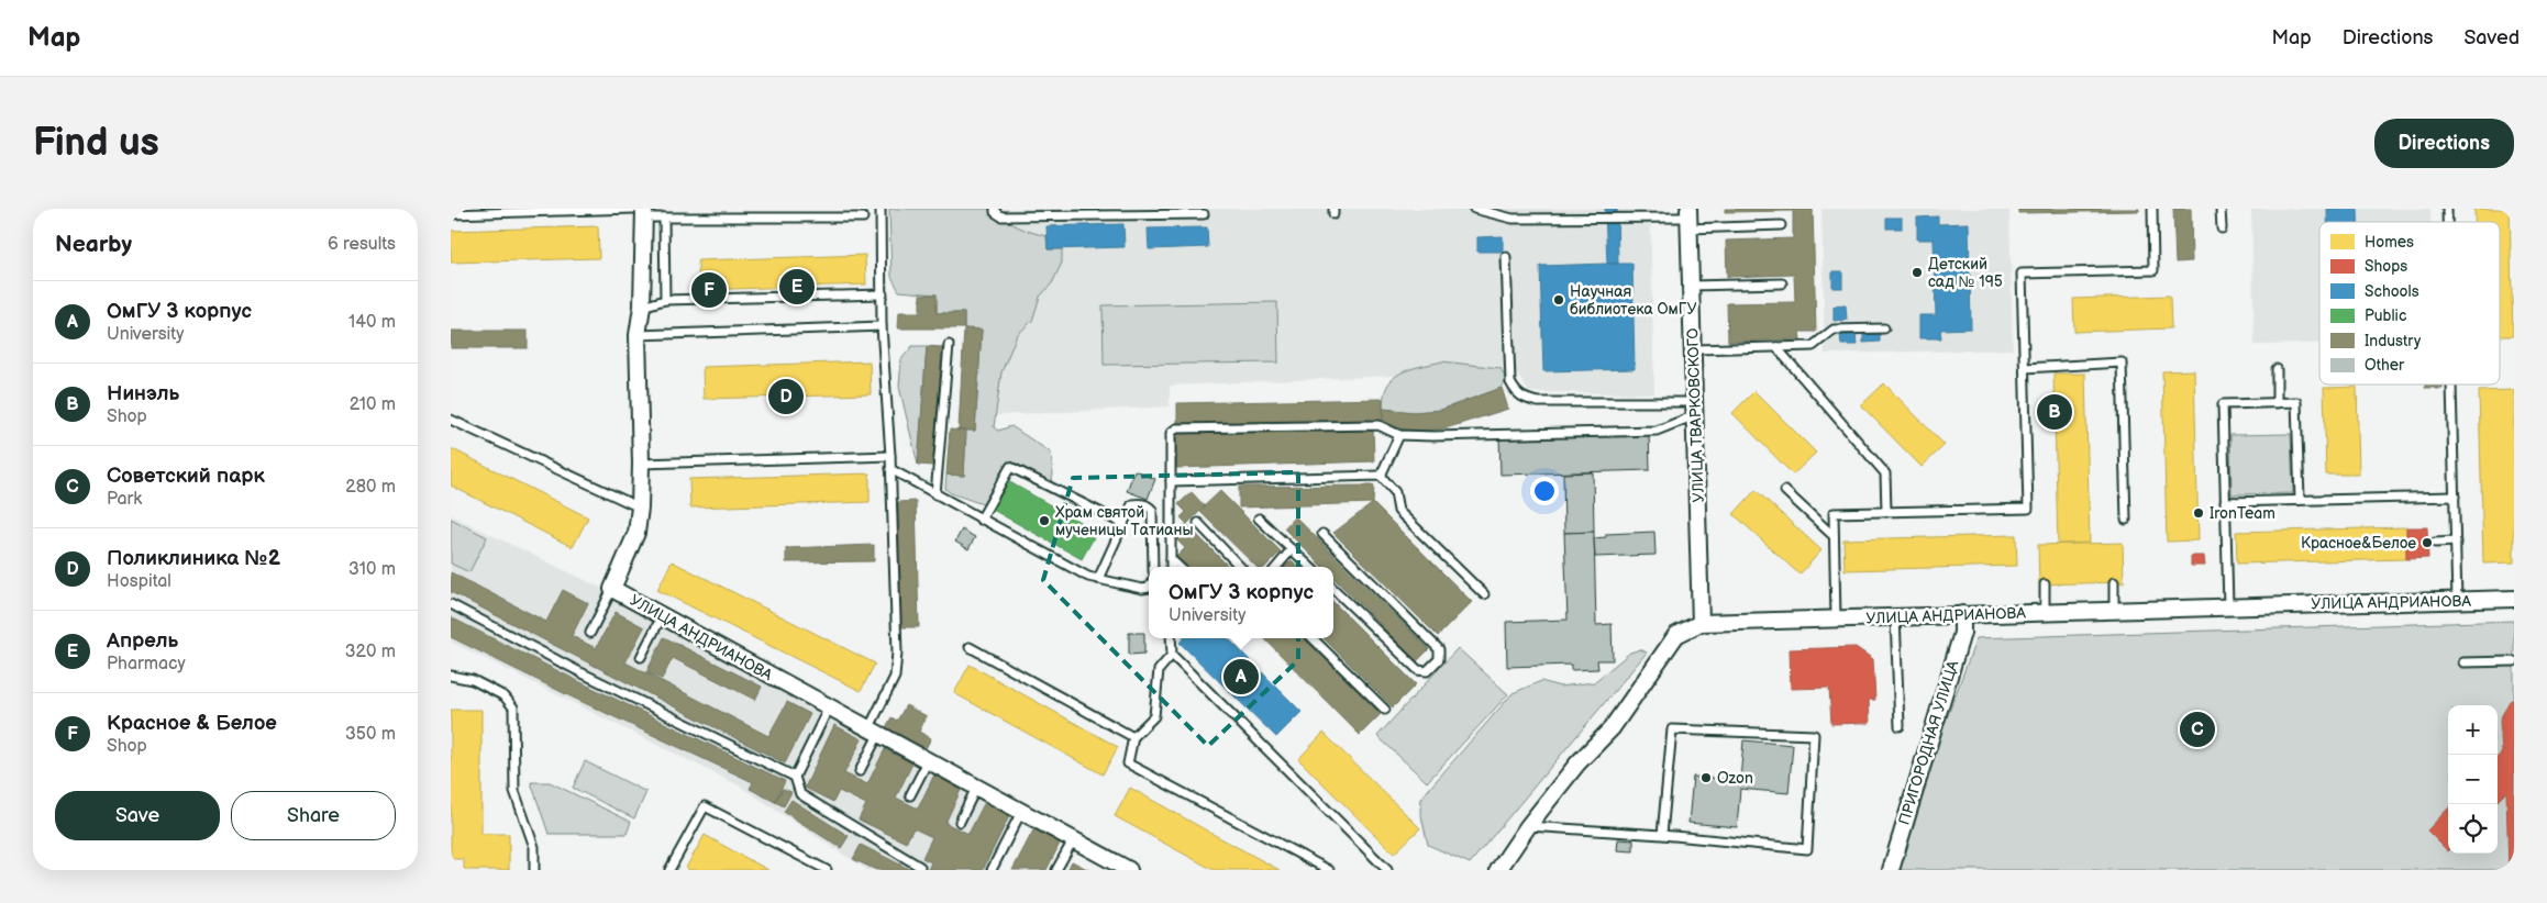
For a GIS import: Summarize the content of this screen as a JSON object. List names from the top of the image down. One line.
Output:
{"streets":{"street":["УЛИЦА ТВАРКОВСКОГО","УЛИЦА АНДРИАНОВА","ПРИГОРОДНАЯ УЛИЦА"]},"crossings":[["УЛИЦА ТВАРКОВСКОГО","УЛИЦА АНДРИАНОВА"],["УЛИЦА АНДРИАНОВА","ПРИГОРОДНАЯ УЛИЦА"]],"places":["Детский сад № 195","Научная библиотека ОмГУ","IronTeam","Храм святой мученицы Татианы","Красное&Белое","Ozon"],"legend":["Homes","Shops","Schools","Public","Industry","Other"],"page":{"header":"Map","nav":["Map","Directions","Saved"],"buttons":["Directions",["Save","Share"]],"title":"Find us","heading":["Nearby","6 results"],"pins":["E","F","D","B","A","C"],"list":[{"mark":"A","name":"ОмГУ 3 корпус","note":"University","value":"140 m"},{"mark":"B","name":"Нинэль","note":"Shop","value":"210 m"},{"mark":"C","name":"Советский парк","note":"Park","value":"280 m"},{"mark":"D","name":"Поликлиника №2","note":"Hospital","value":"310 m"},{"mark":"E","name":"Апрель","note":"Pharmacy","value":"320 m"},{"mark":"F","name":"Красное & Белое","note":"Shop","value":"350 m"}],"popup":["ОмГУ 3 корпус","University"],"map_buttons":["+","−"]}}
